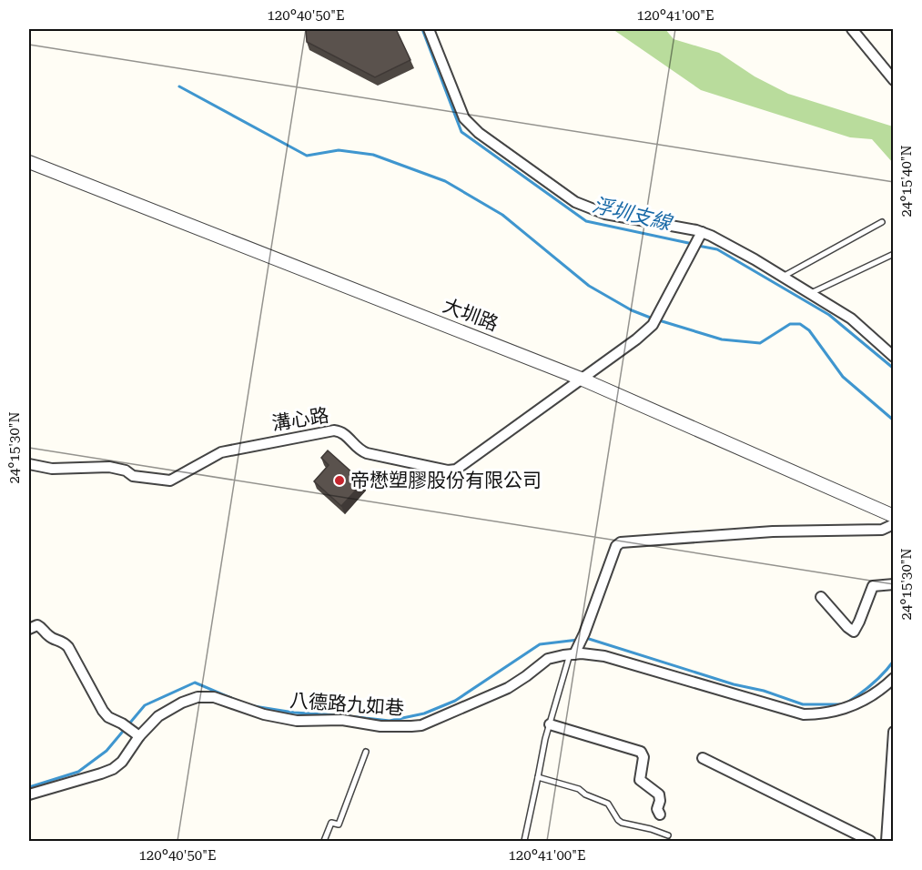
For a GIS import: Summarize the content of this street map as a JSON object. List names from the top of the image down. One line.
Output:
{"streets":{"street":["大圳路","溝心路","八德路九如巷"]},"crossings":[["大圳路","溝心路"]],"water":["浮圳支線"],"places":["帝懋塑膠股份有限公司"],"coordinates":["120°40'50\"E","120°41'00\"E","24°15'40\"N","24°15'30\"N"]}
